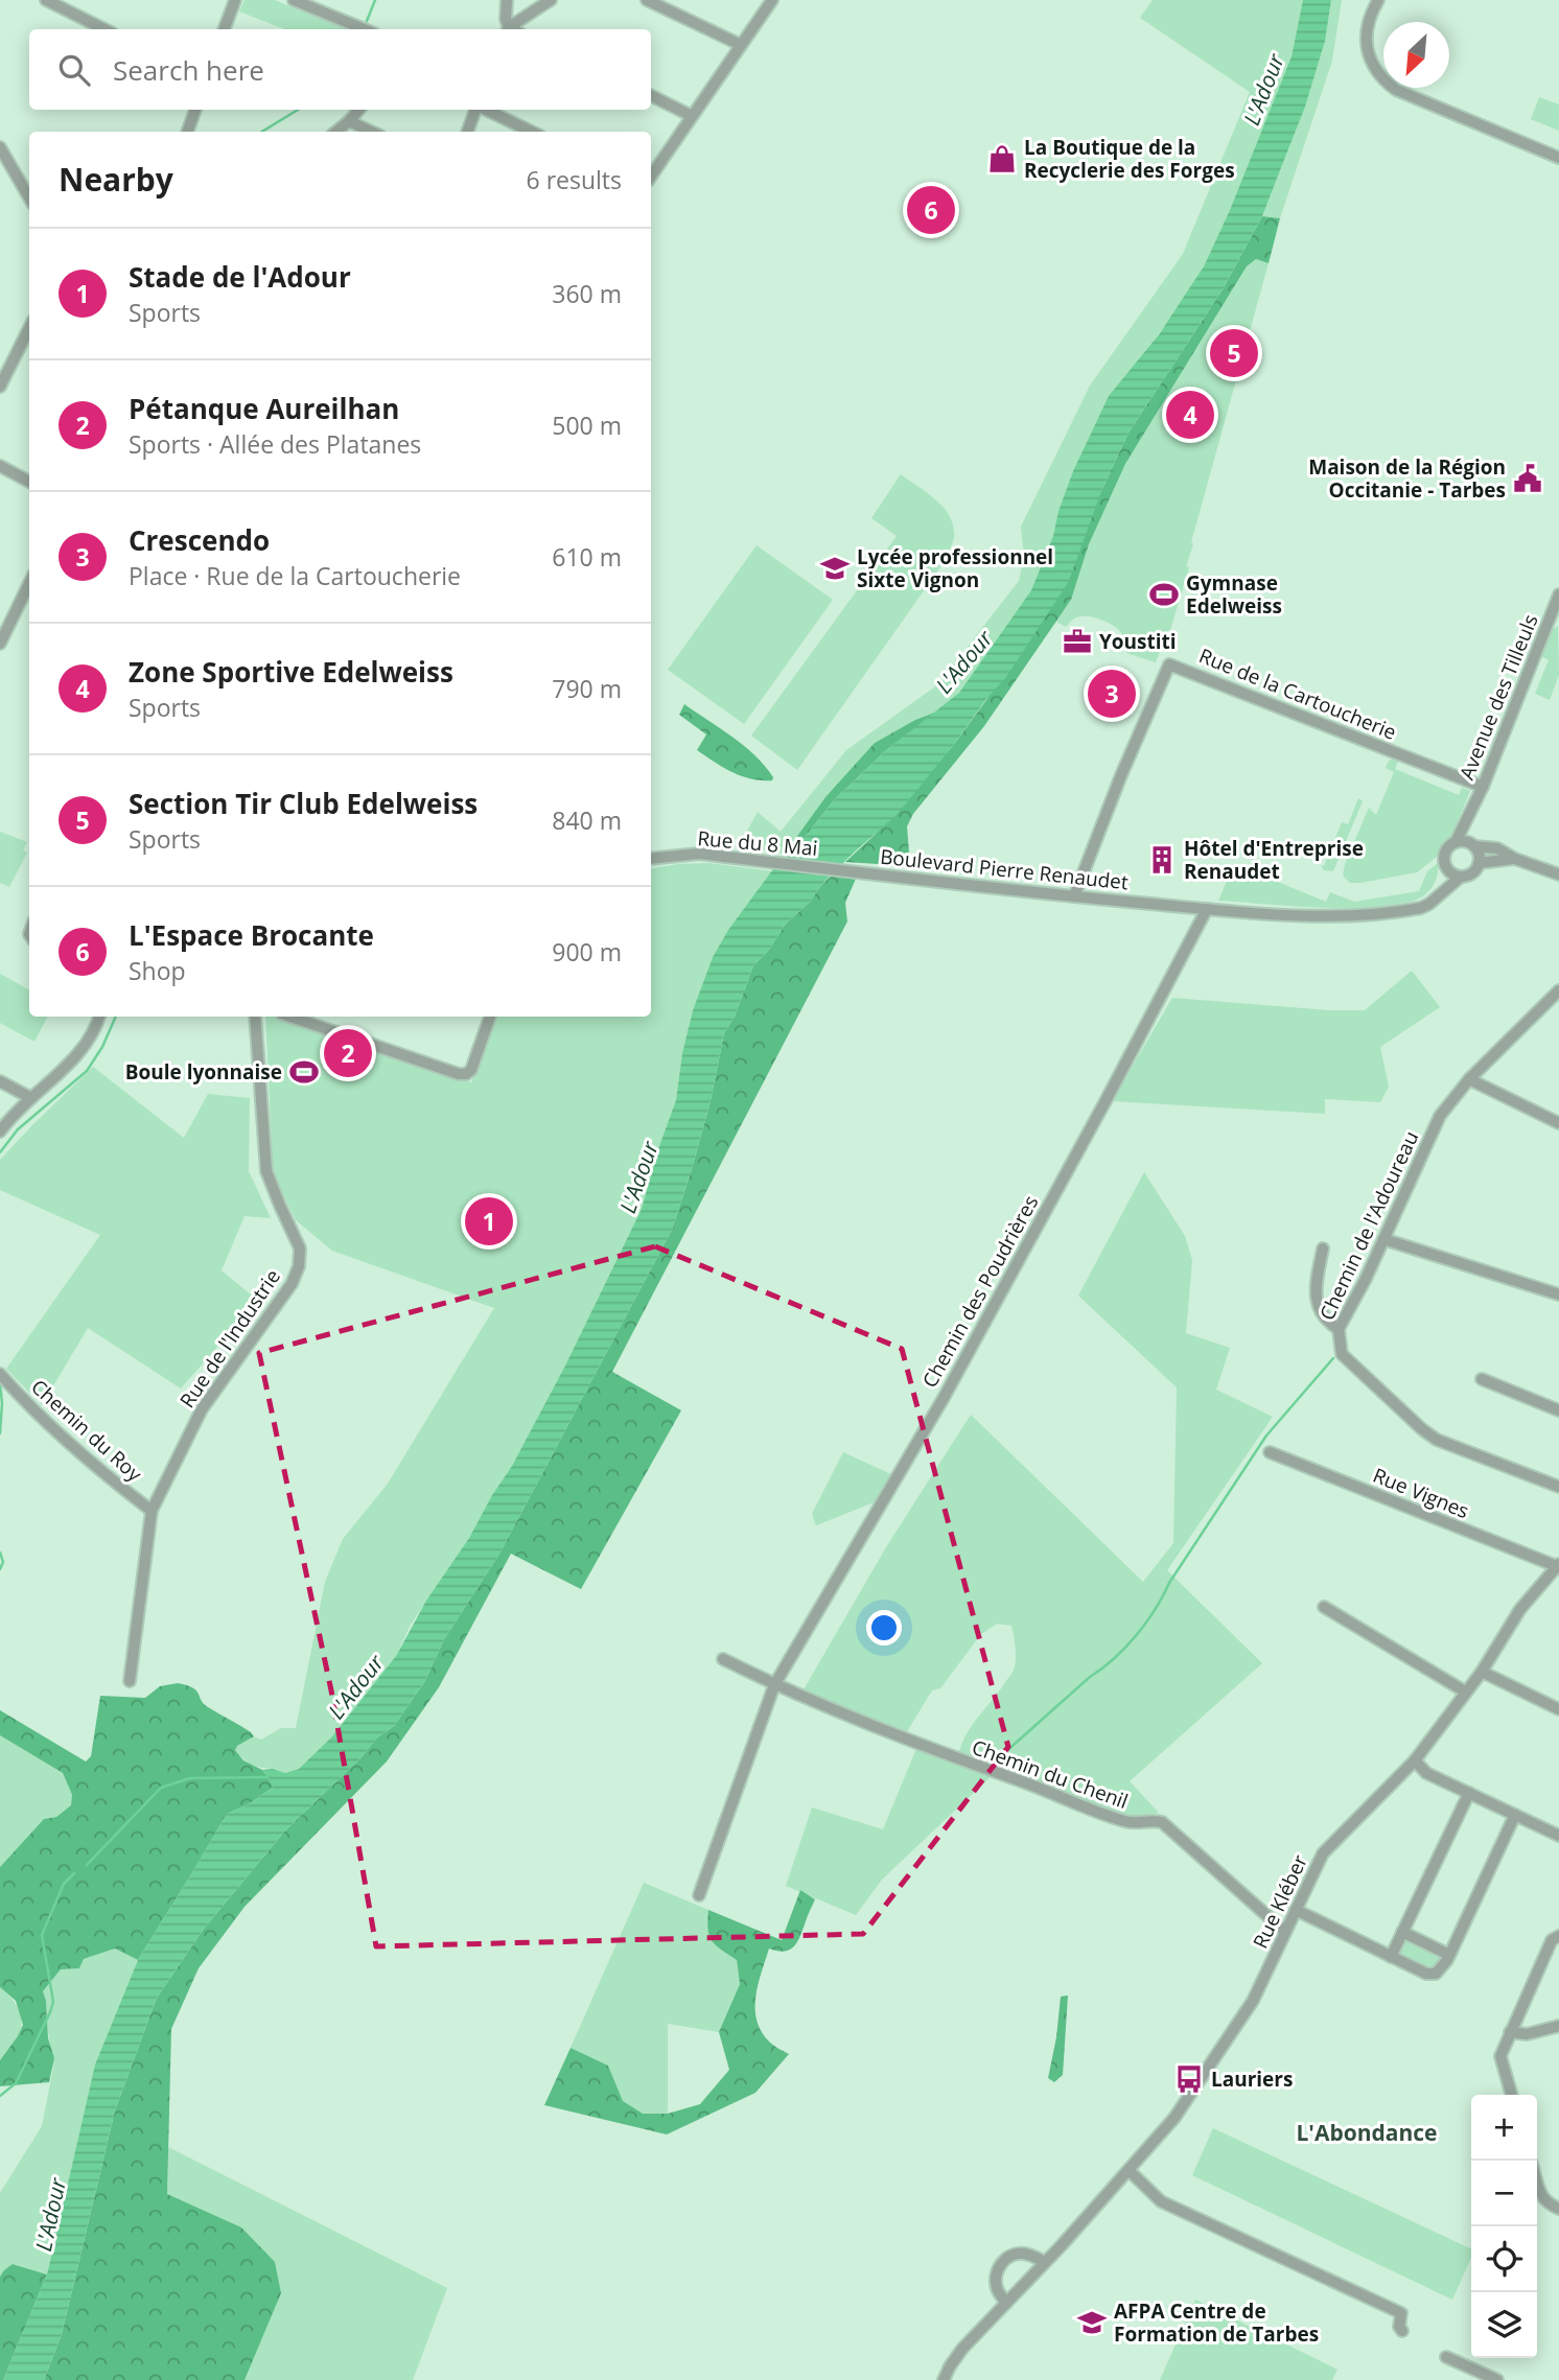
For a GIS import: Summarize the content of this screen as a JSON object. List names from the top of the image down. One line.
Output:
{"streets":{"street":["Rue de la Cartoucherie","Avenue des Tilleuls","Rue du 8 Mai","Boulevard Pierre Renaudet","Chemin de l'Adoureau","Chemin des Poudrières","Rue de l'Industrie","Chemin du Roy","Rue Vignes","Chemin du Chenil","Rue Kléber"]},"crossings":[["Rue de la Cartoucherie","Avenue des Tilleuls"],["Rue de la Cartoucherie","Boulevard Pierre Renaudet"],["Avenue des Tilleuls","Boulevard Pierre Renaudet"],["Rue du 8 Mai","Boulevard Pierre Renaudet"],["Boulevard Pierre Renaudet","Chemin des Poudrières"],["Chemin des Poudrières","Chemin du Chenil"],["Rue de l'Industrie","Chemin du Roy"],["Rue Vignes","Rue Kléber"],["Chemin du Chenil","Rue Kléber"]],"districts":["L'Abondance"],"water":["L'Adour"],"places":{"shop":["La Boutique de la Recyclerie des Forges"],"public building":["Maison de la Région Occitanie - Tarbes"],"school or university":["Lycée professionnel Sixte Vignon","AFPA Centre de Formation de Tarbes"],"sports":["Gymnase Edelweiss","Boule lyonnaise"],"office":["Youstiti"],"building":["Hôtel d'Entreprise Renaudet"],"bus stop":["Lauriers"]},"north":"bottom left","page":{"search":"Search here","heading":["Nearby","6 results"],"pins":["6","5","4","3","2","1"],"list":[{"mark":"1","name":"Stade de l'Adour","note":"Sports","value":"360 m"},{"mark":"2","name":"Pétanque Aureilhan","note":"Sports · Allée des Platanes","value":"500 m"},{"mark":"3","name":"Crescendo","note":"Place · Rue de la Cartoucherie","value":"610 m"},{"mark":"4","name":"Zone Sportive Edelweiss","note":"Sports","value":"790 m"},{"mark":"5","name":"Section Tir Club Edelweiss","note":"Sports","value":"840 m"},{"mark":"6","name":"L'Espace Brocante","note":"Shop","value":"900 m"}],"map_buttons":["+","−"]}}
